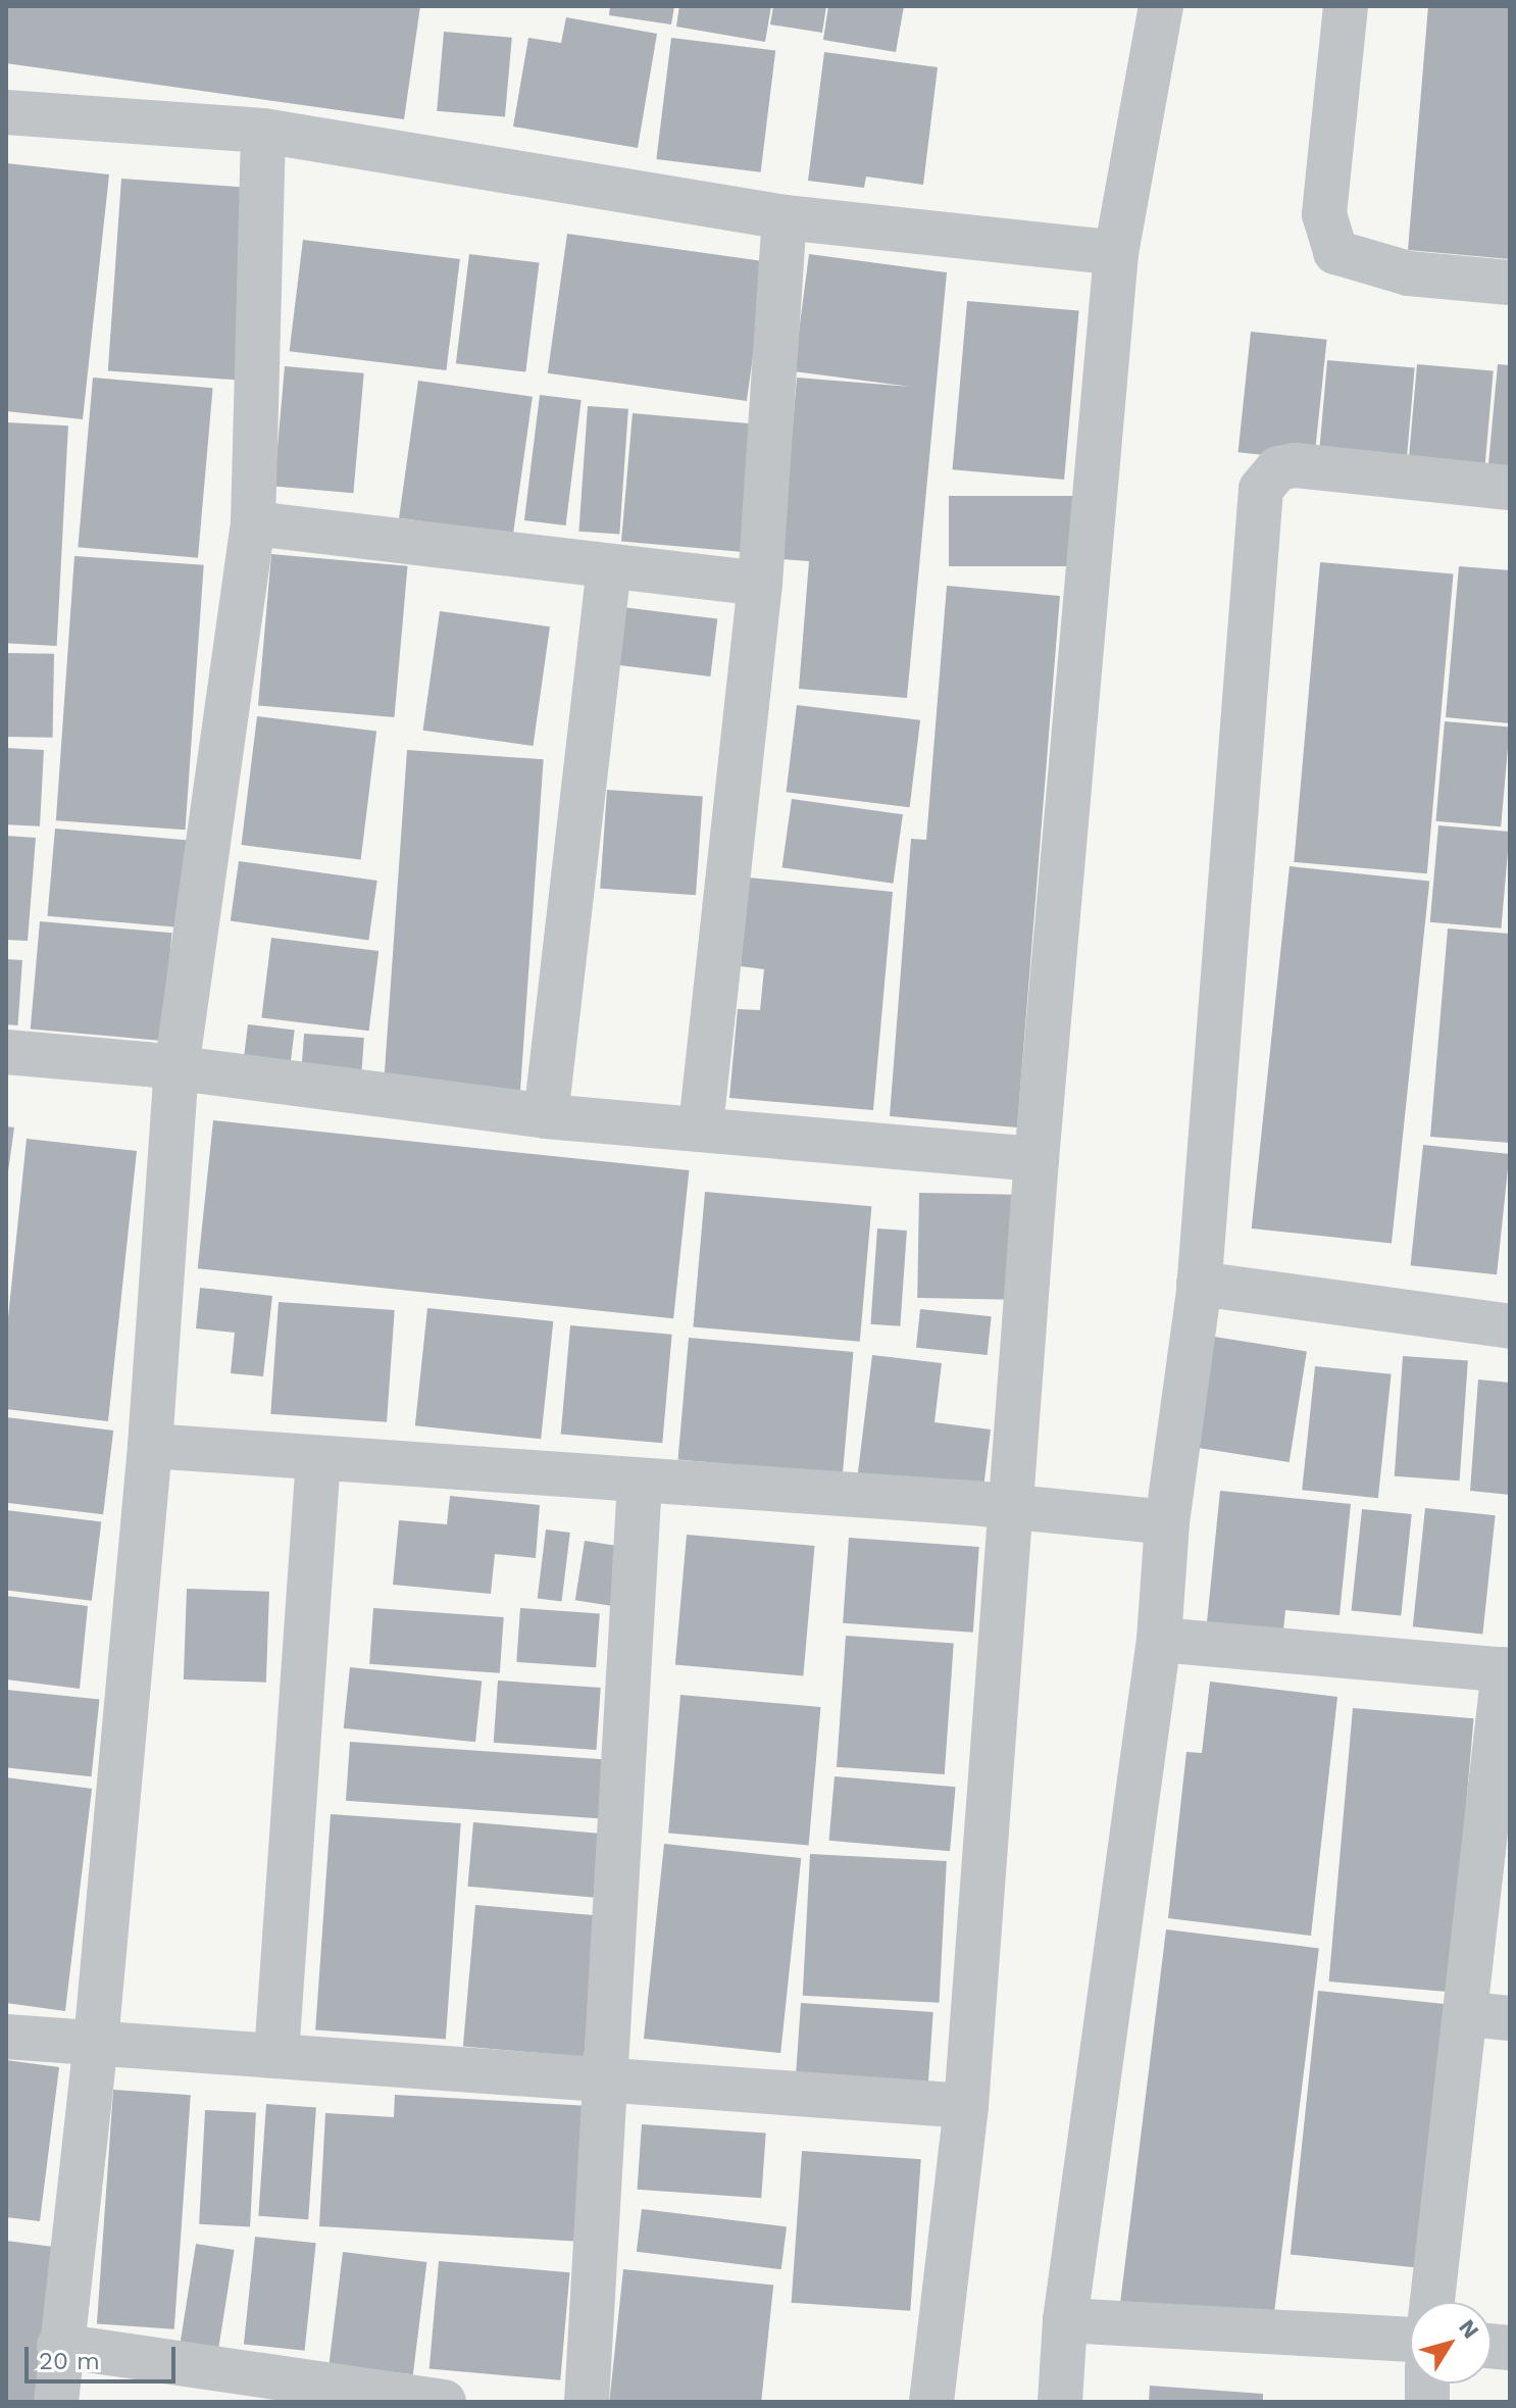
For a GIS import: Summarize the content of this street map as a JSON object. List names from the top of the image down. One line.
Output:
{"scale_bar":"20 m","north":"top right"}
